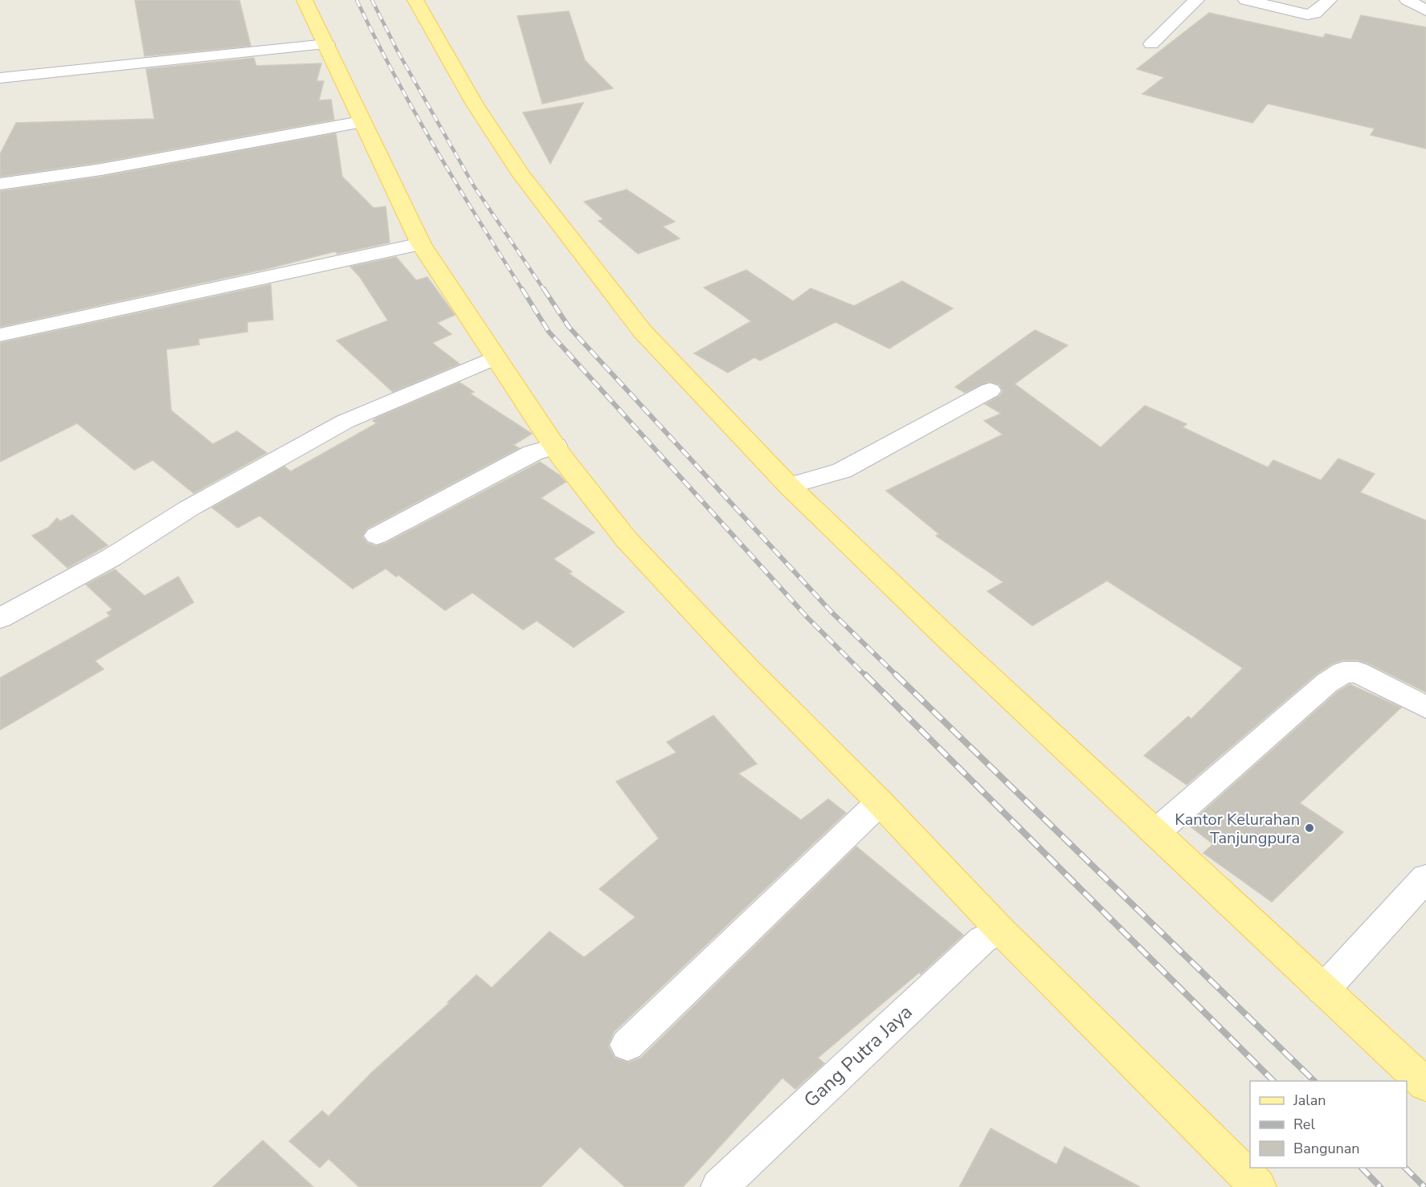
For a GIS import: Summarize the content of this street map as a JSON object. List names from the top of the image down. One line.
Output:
{"streets":{"street":["Gang Putra Jaya"]},"places":["Kantor Kelurahan Tanjungpura"],"legend":["Jalan","Rel","Bangunan"]}
